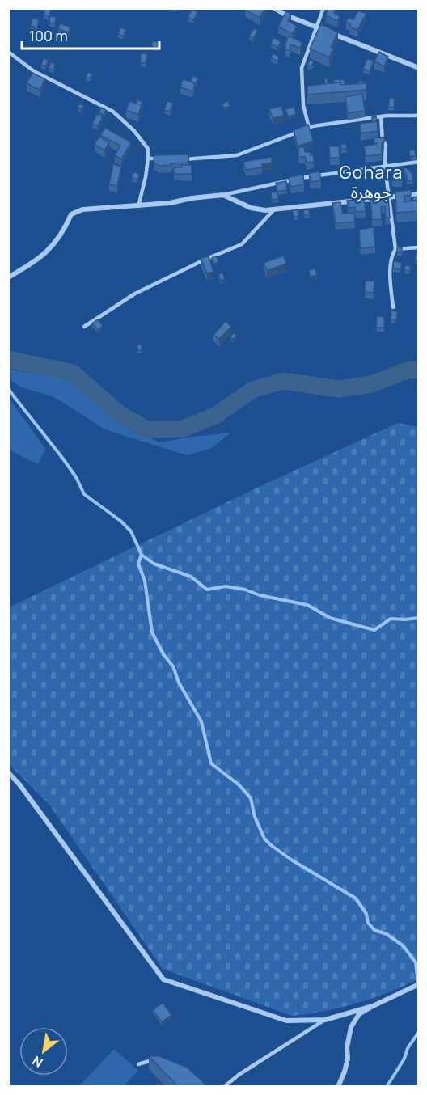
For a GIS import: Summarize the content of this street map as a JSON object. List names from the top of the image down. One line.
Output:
{"districts":["Gohara جوهرة"],"scale_bar":"100 m","north":"bottom left"}
